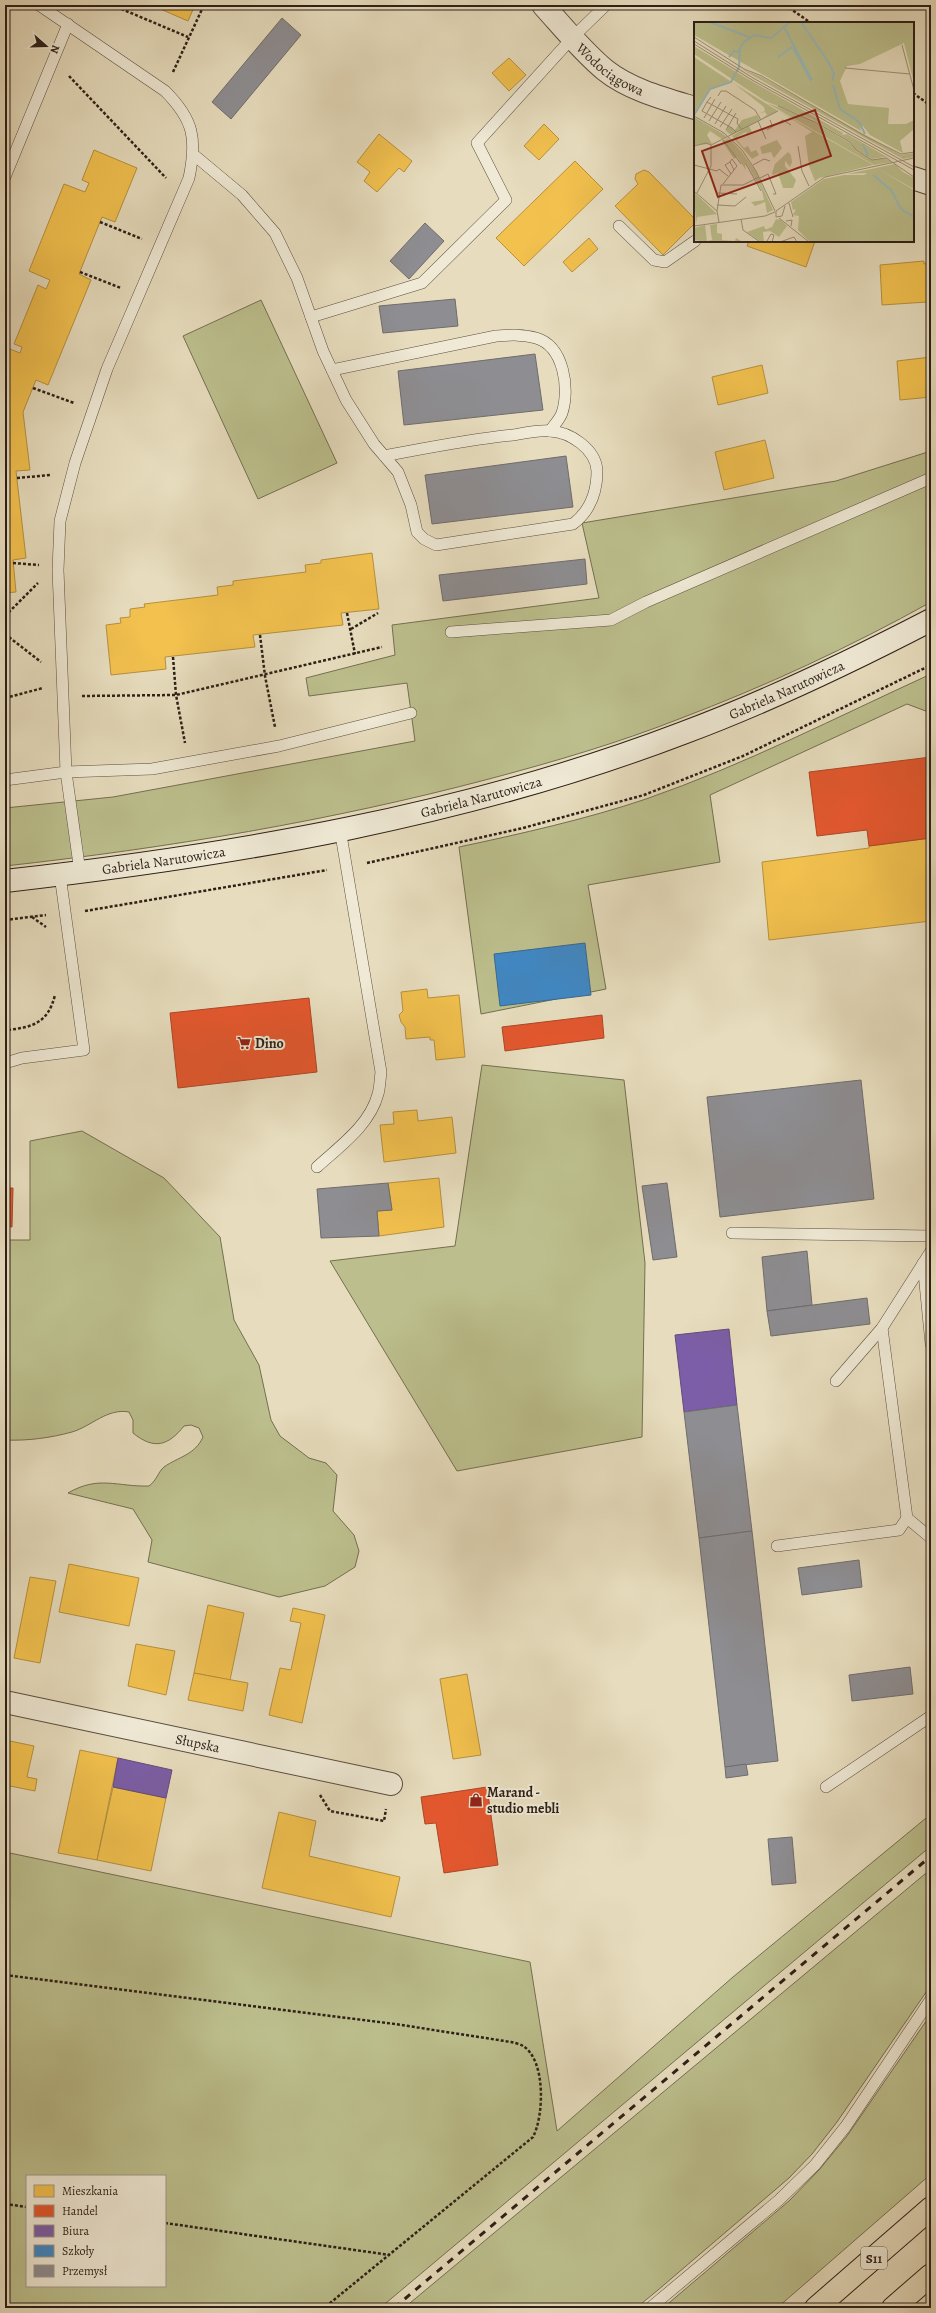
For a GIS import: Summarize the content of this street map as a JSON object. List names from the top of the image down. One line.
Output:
{"streets":{"highway":["S11"],"main road":["Wodociągowa","Gabriela Narutowicza","Słupska"]},"places":{"supermarket":["Dino"],"shop":["Marand - studio mebli"]},"legend":["Mieszkania","Handel","Biura","Szkoły","Przemysł"],"north":"right"}
